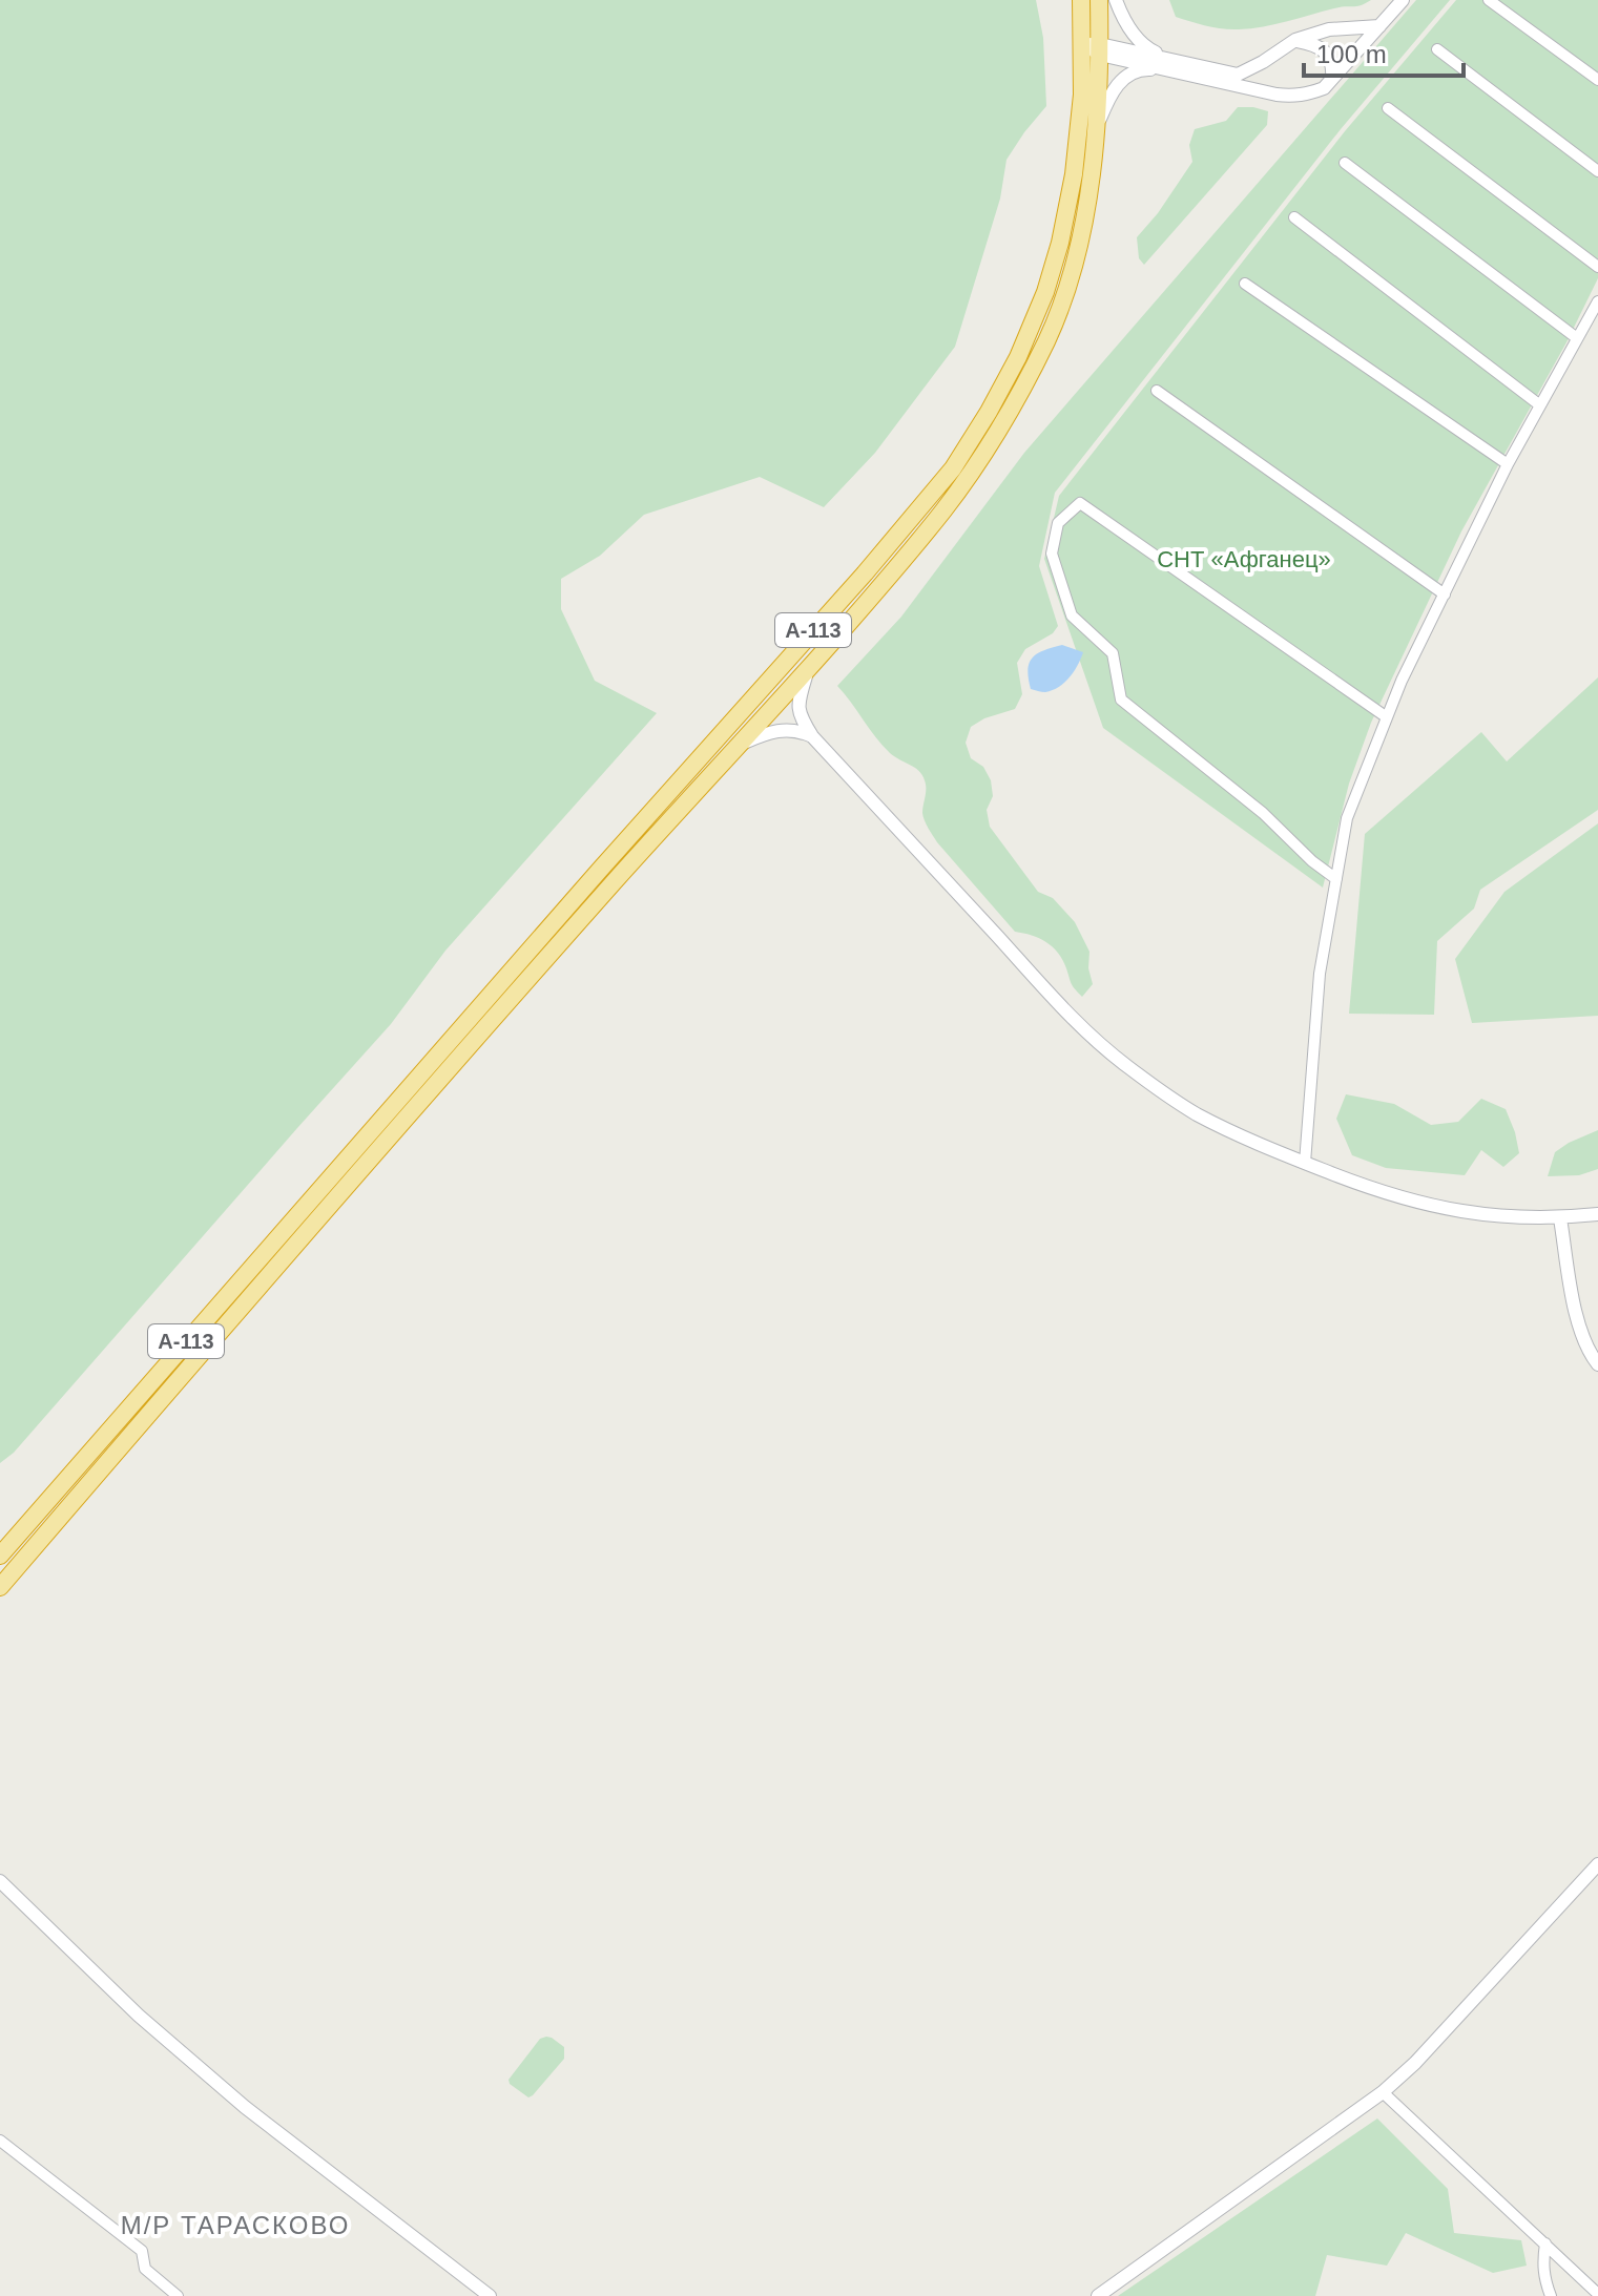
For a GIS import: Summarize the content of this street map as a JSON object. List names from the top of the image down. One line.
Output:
{"streets":{"highway":["А-113"]},"districts":["М/Р ТАРАСКОВО"],"parks":["СНТ «Афганец»"],"scale_bar":"100 m"}
